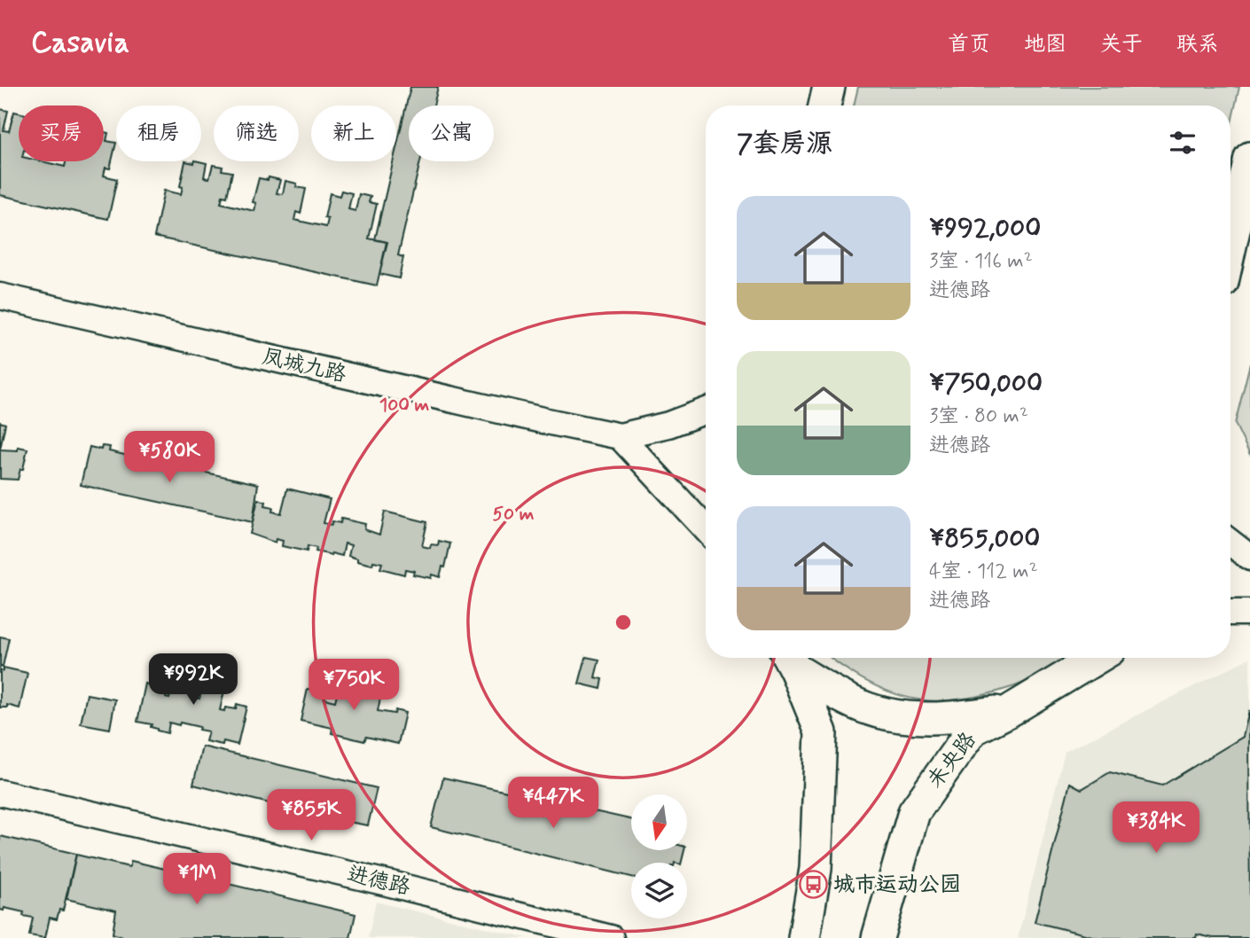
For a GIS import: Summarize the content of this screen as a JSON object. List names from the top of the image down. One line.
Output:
{"streets":{"main road":["未央路"],"street":["凤城九路","进德路"]},"places":{"bus stop":["城市运动公园"]},"north":"bottom","page":{"header":"Casavia","nav":["首页","地图","关于","联系"],"chip":["买房","租房","筛选","新上","公寓"],"heading":"7套房源","list":[{"name":"¥992,000","note":"3室 · 116 m² · 进德路"},{"name":"¥750,000","note":"3室 · 80 m² · 进德路"},{"name":"¥855,000","note":"4室 · 112 m² · 进德路"}],"price":["¥580K","¥992K","¥750K","¥447K","¥855K","¥384K","¥1M"]},"rings":["100 m","50 m"]}
